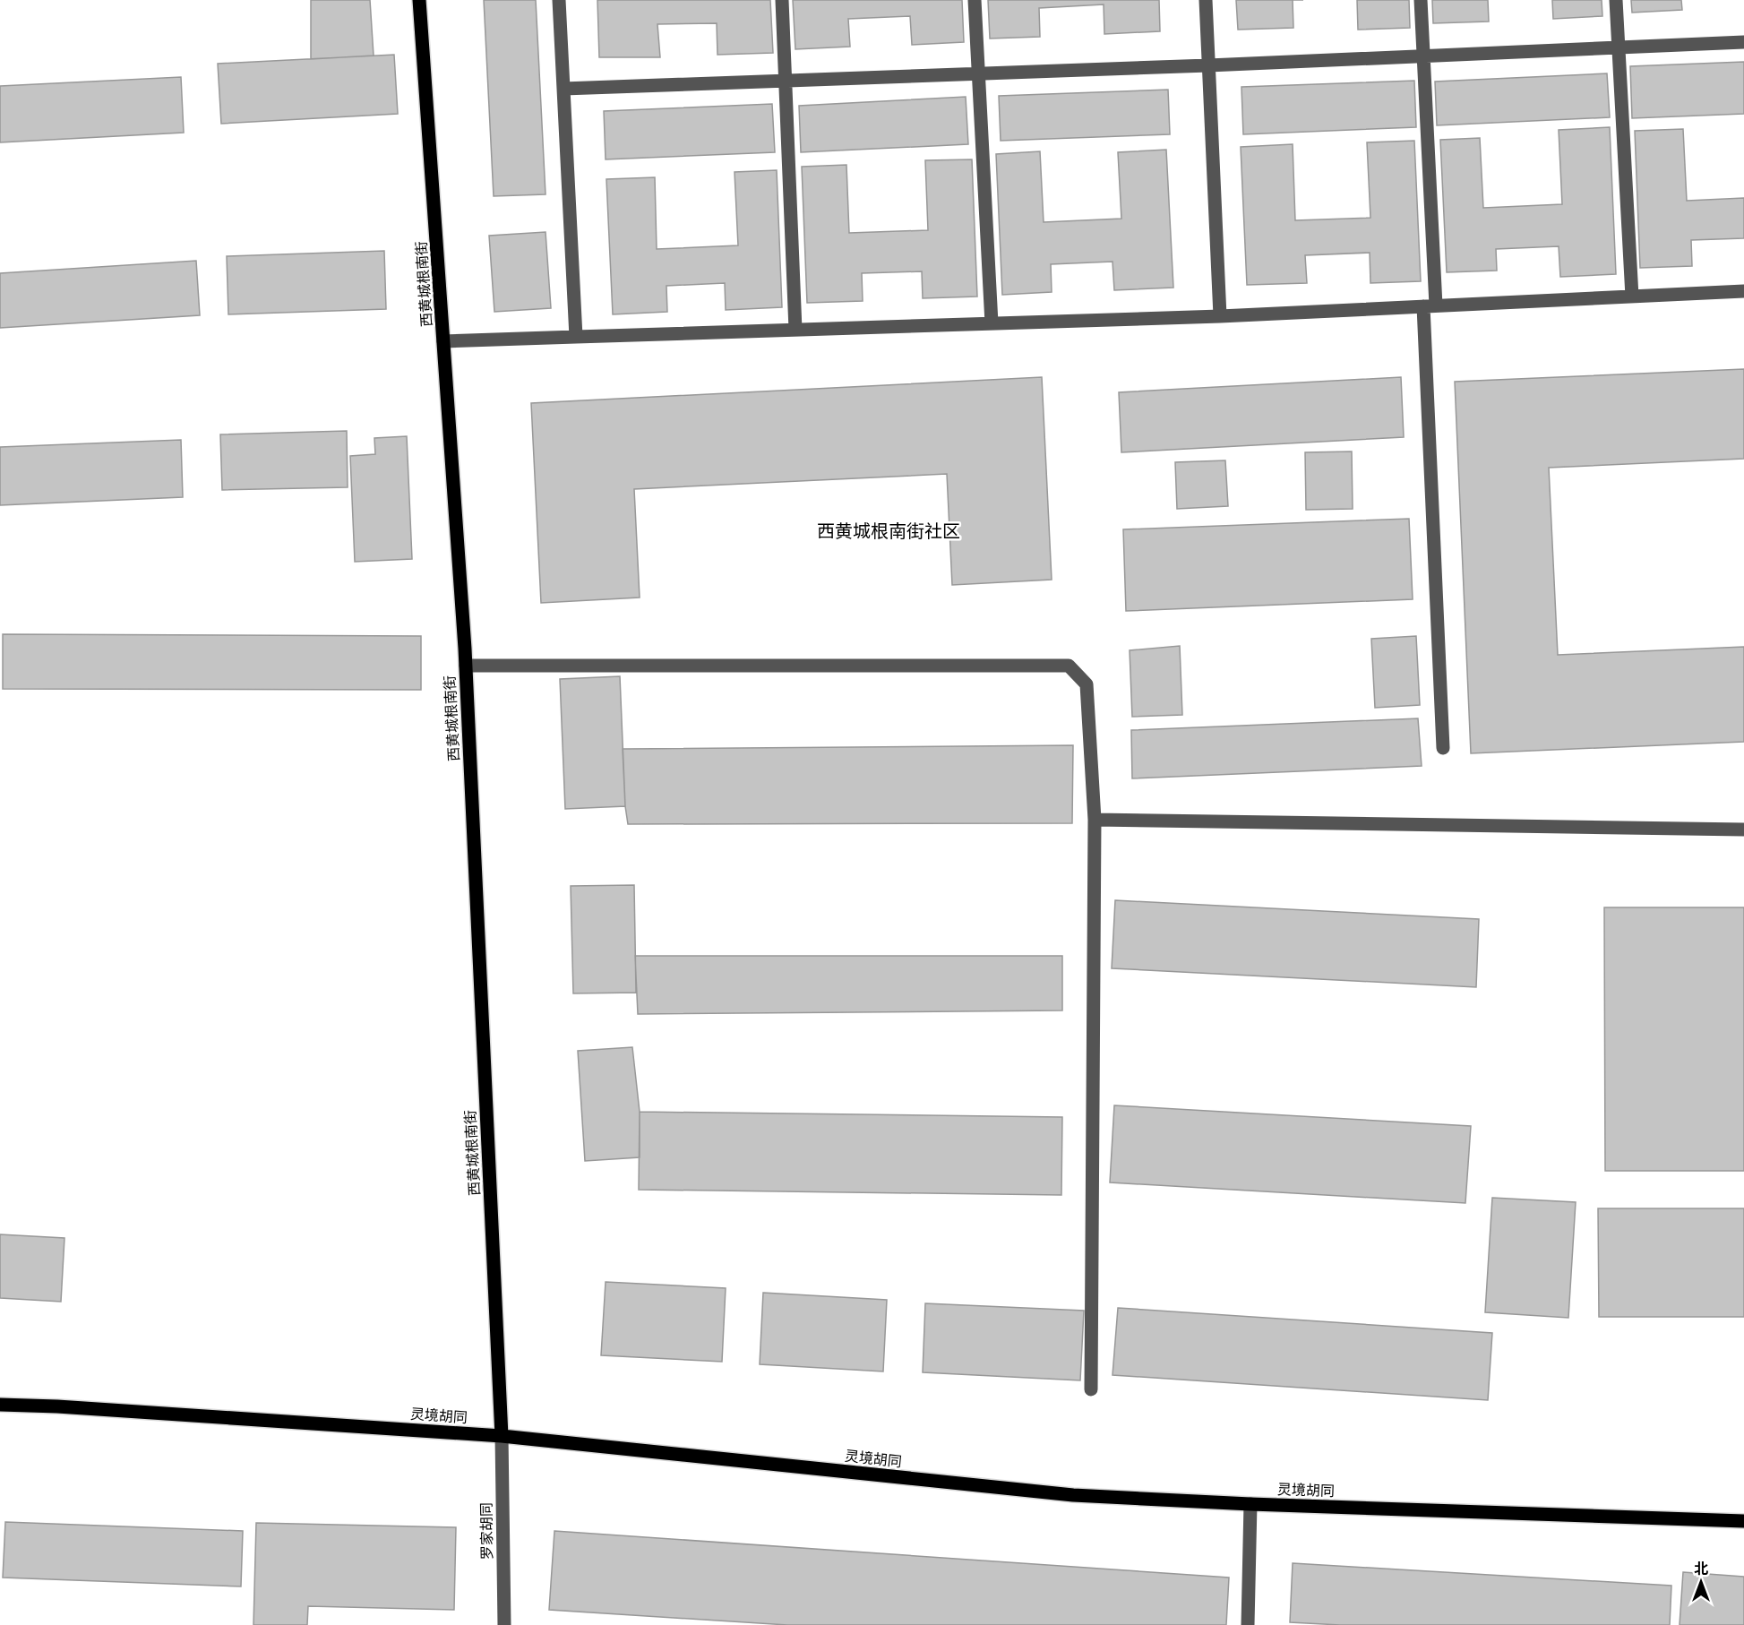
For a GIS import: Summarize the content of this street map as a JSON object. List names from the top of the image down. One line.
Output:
{"streets":{"main road":["西黄城根南街","灵境胡同"],"street":["罗家胡同"]},"crossings":[["西黄城根南街","灵境胡同"],["西黄城根南街","罗家胡同"],["灵境胡同","罗家胡同"]],"districts":["西黄城根南街社区"],"north":"top"}
